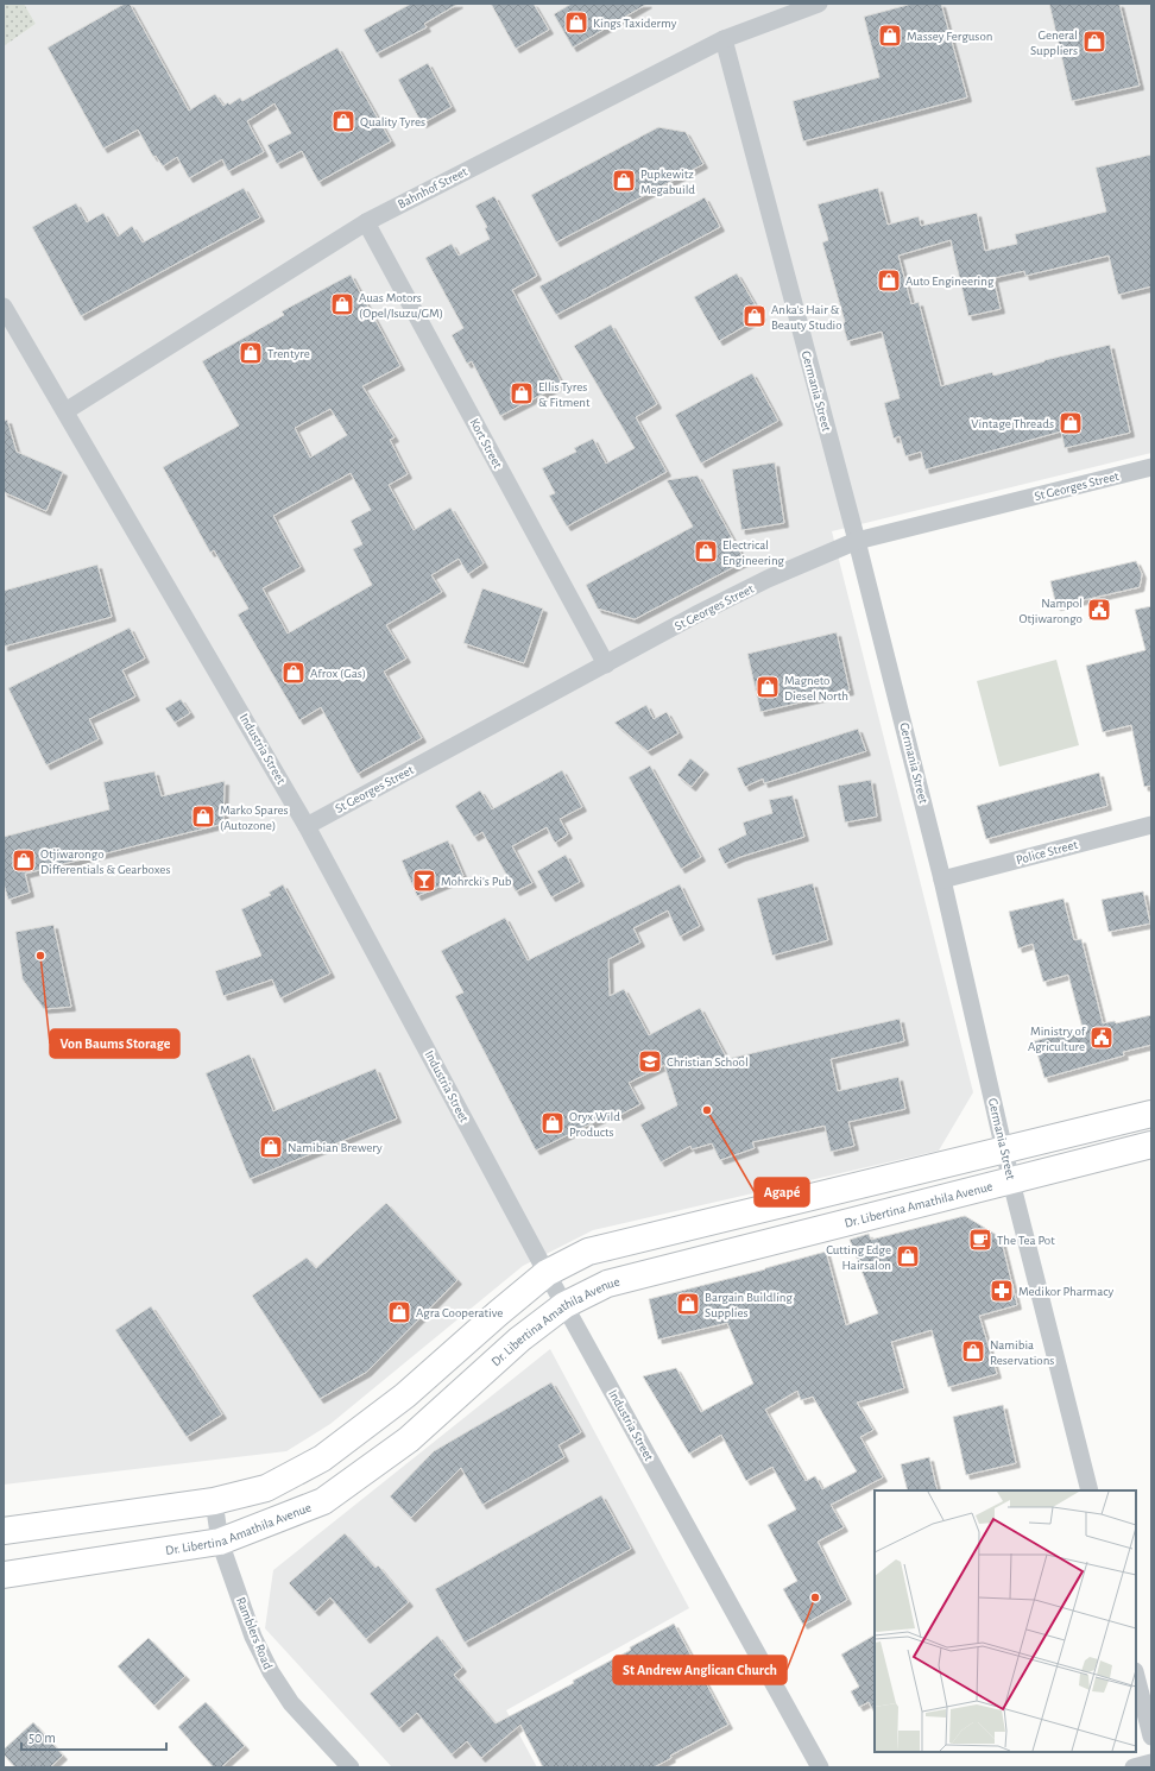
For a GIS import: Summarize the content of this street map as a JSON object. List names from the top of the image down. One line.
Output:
{"streets":{"main road":["Dr. Libertina Amathila Avenue"],"street":["Bahnhof Street","Germania Street","Kort Street","St Georges Street","Industria Street","Police Street","Ramblers Road"]},"crossings":[["Bahnhof Street","Germania Street"],["Bahnhof Street","Kort Street"],["Bahnhof Street","Industria Street"],["Germania Street","St Georges Street"],["Germania Street","Police Street"],["Germania Street","Dr. Libertina Amathila Avenue"],["Kort Street","St Georges Street"],["St Georges Street","Industria Street"],["Industria Street","Dr. Libertina Amathila Avenue"],["Dr. Libertina Amathila Avenue","Ramblers Road"]],"places":{"shop":["Kings Taxidermy","Massey Ferguson","General Suppliers","Quality Tyres","Pupkewitz Megabuild","Auto Engineering","Auas Motors (Opel/Isuzu/GM)","Anka's Hair & Beauty Studio","Trentyre","Ellis Tyres & Fitment","Vintage Threads","Electrical Engineering","Afrox (Gas)","Magneto Diesel North","Marko Spares (Autozone)","Otjiwarongo Differentials & Gearboxes","Oryx Wild Products","Namibian Brewery","Cutting Edge Hairsalon","Bargain Buildling Supplies","Agra Cooperative","Namibia Reservations"],"public building":["Nampol Otjiwarongo","Ministry of Agriculture"],"bar":["Mohrcki's Pub"],"other":["Von Baums Storage","Agapé","St Andrew Anglican Church"],"school or university":["Christian School"],"cafe":["The Tea Pot"],"pharmacy":["Medikor Pharmacy"]},"scale_bar":"50 m"}
